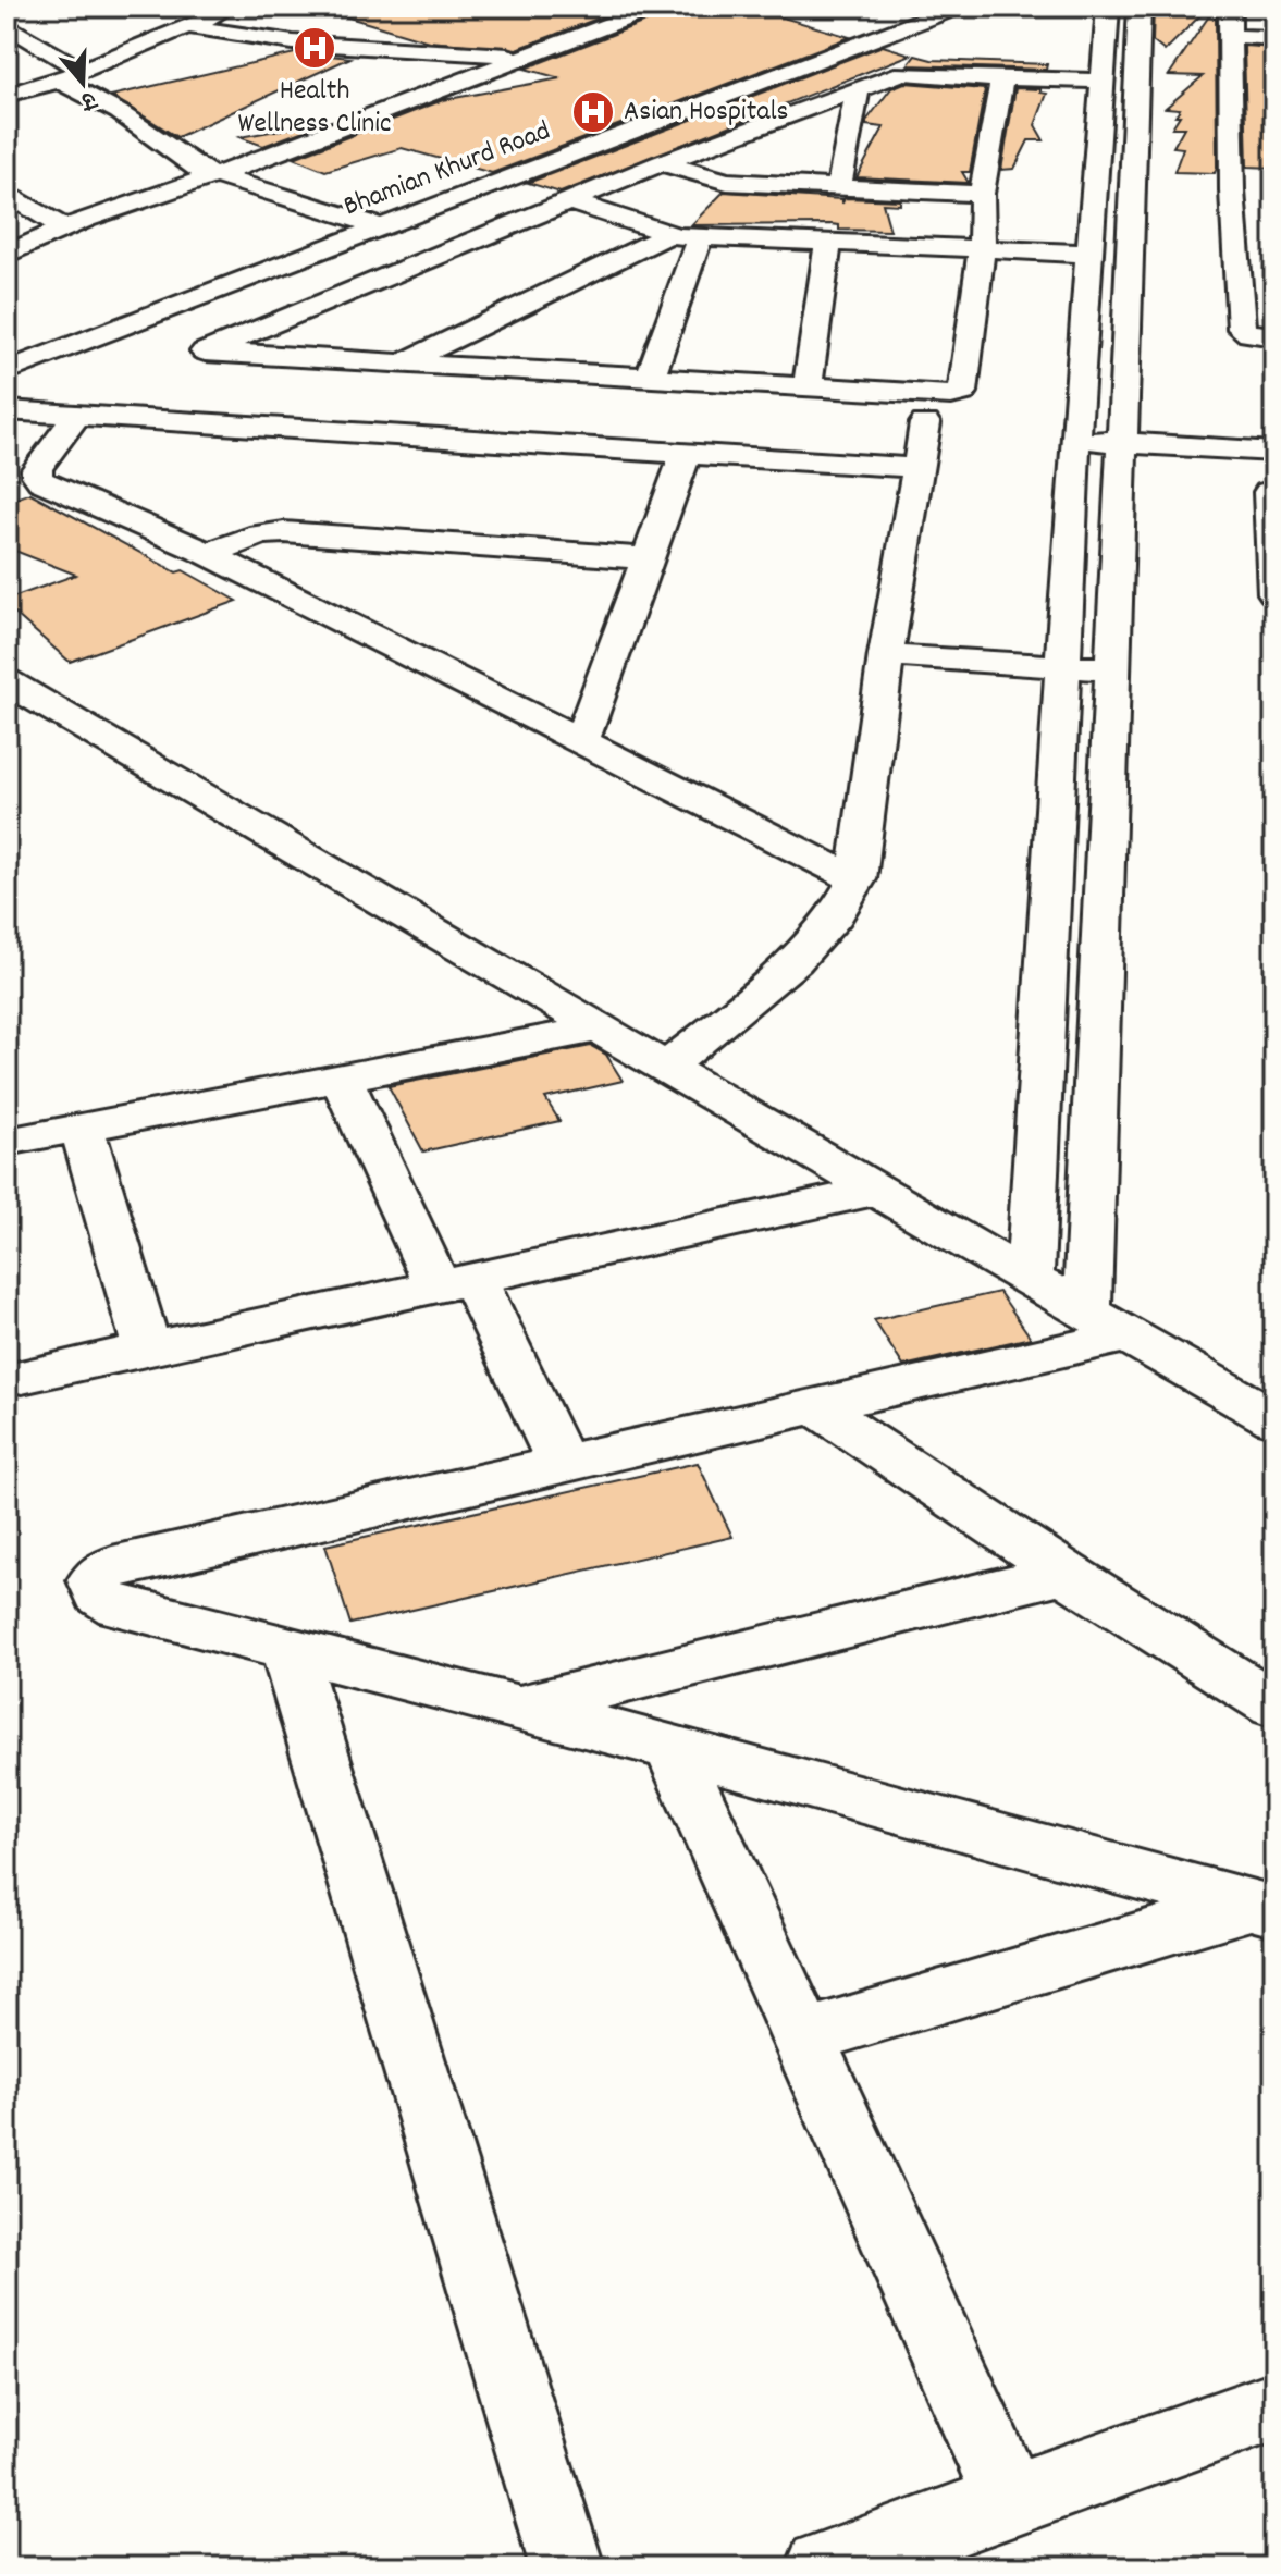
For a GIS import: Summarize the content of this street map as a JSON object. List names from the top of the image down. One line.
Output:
{"streets":{"street":["Bhamian Khurd Road"]},"places":{"hospital":["Health Wellness Clinic","Asian Hospitals"]},"north":"bottom"}
